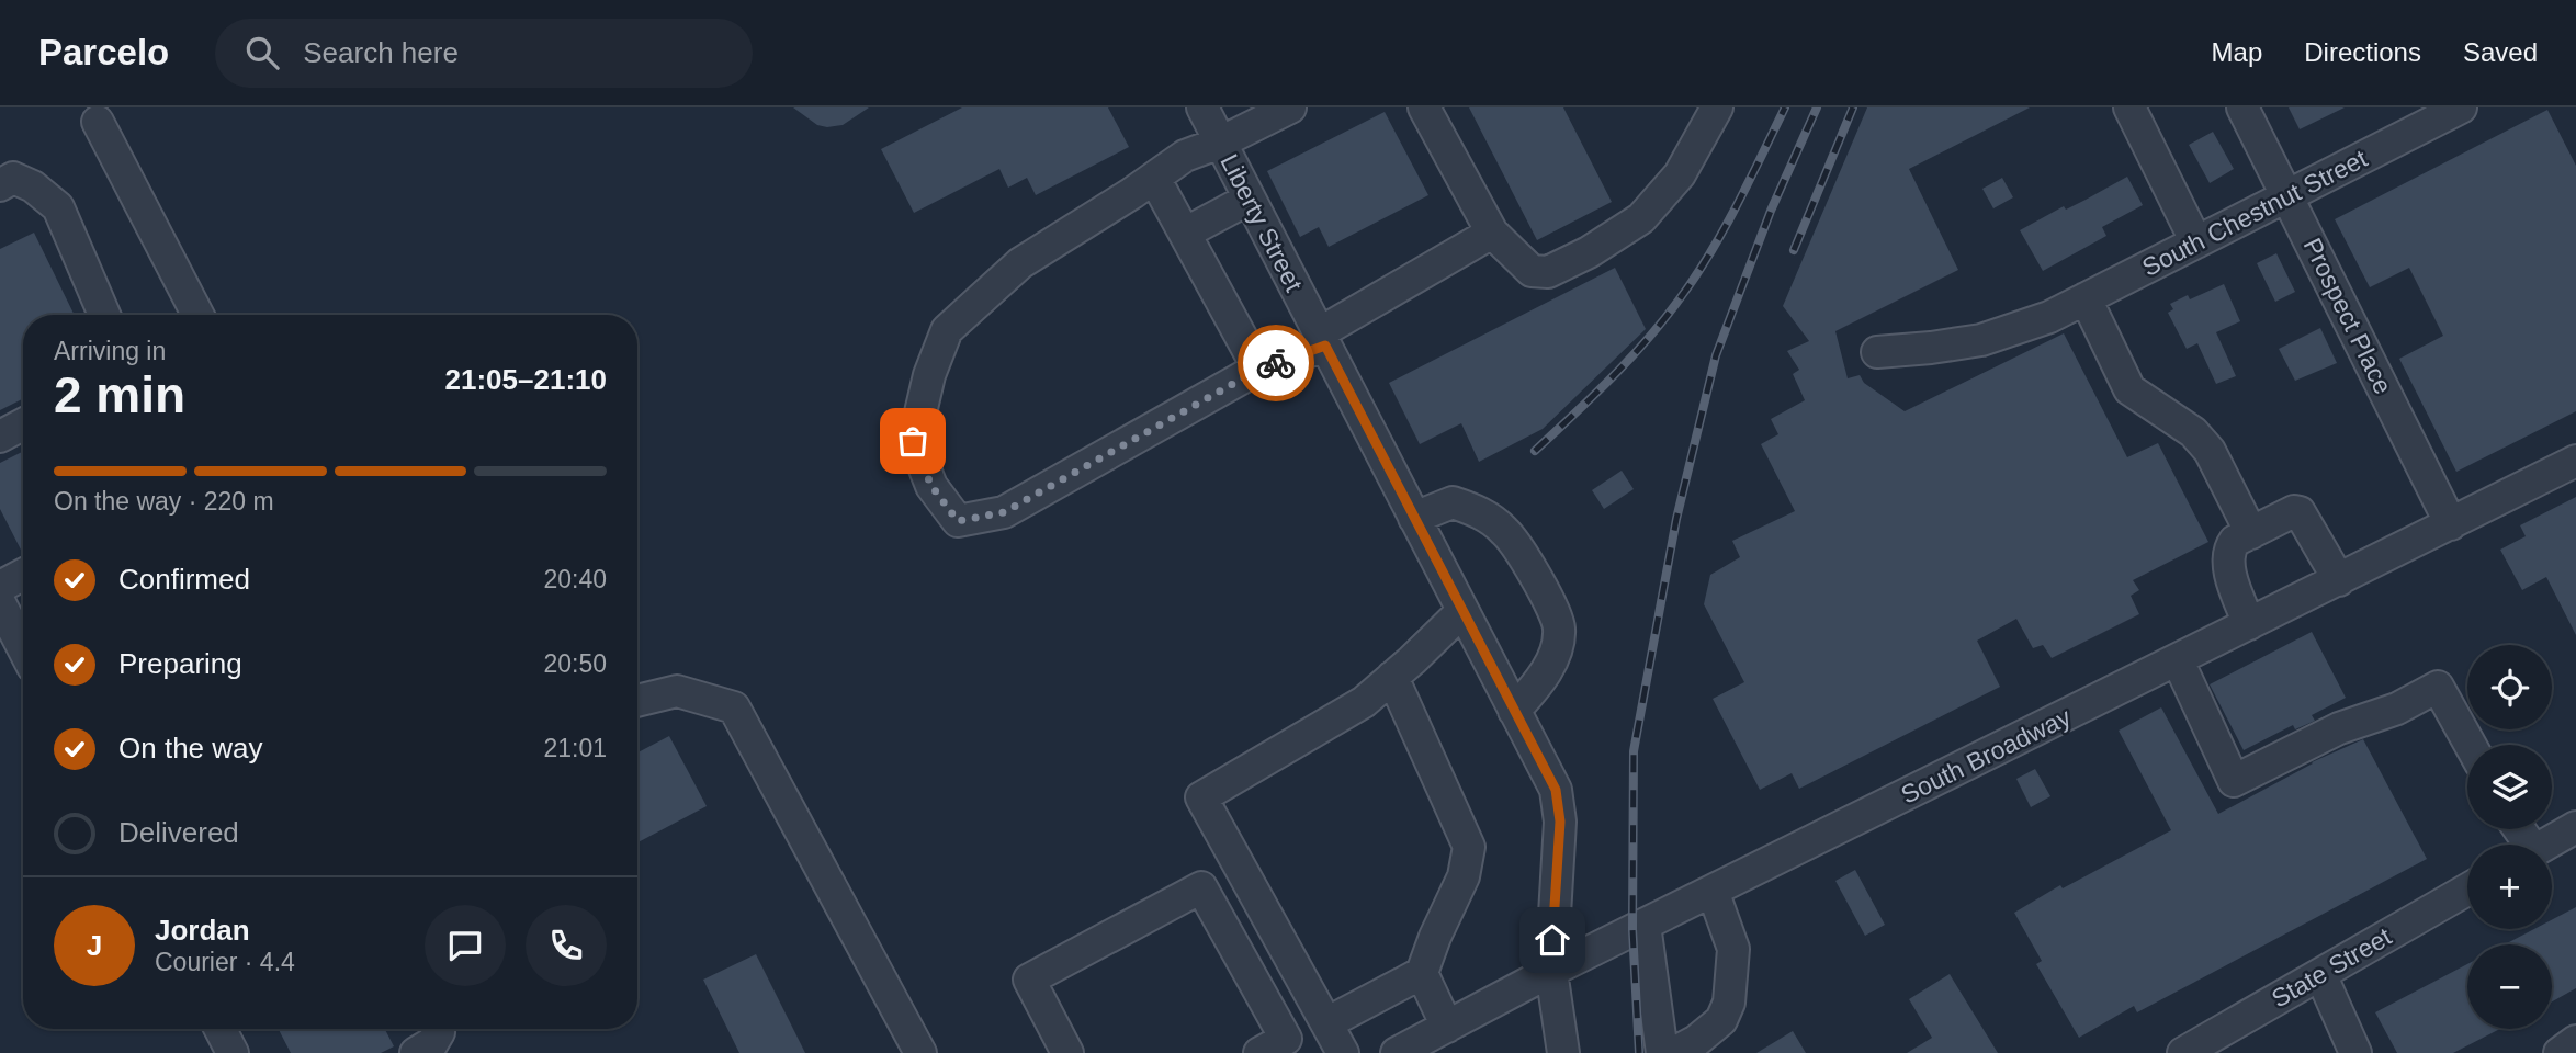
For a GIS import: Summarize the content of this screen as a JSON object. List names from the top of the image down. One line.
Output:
{"streets":{"street":["South Chestnut Street","Liberty Street","Prospect Place","South Broadway","State Street"]},"crossings":[["South Chestnut Street","Prospect Place"],["Liberty Street","South Broadway"],["Prospect Place","South Broadway"]],"page":{"header":"Parcelo","search":"Search here","nav":["Map","Directions","Saved"],"heading":["2 min","Arriving in","21:05–21:10"],"panel":["Jordan","Courier · 4.4"],"bar":"On the way · 220 m","list":[["Confirmed","20:40"],["Preparing","20:50"],["On the way","21:01"],"Delivered"],"map_buttons":["+","−"],"round":"J"}}
